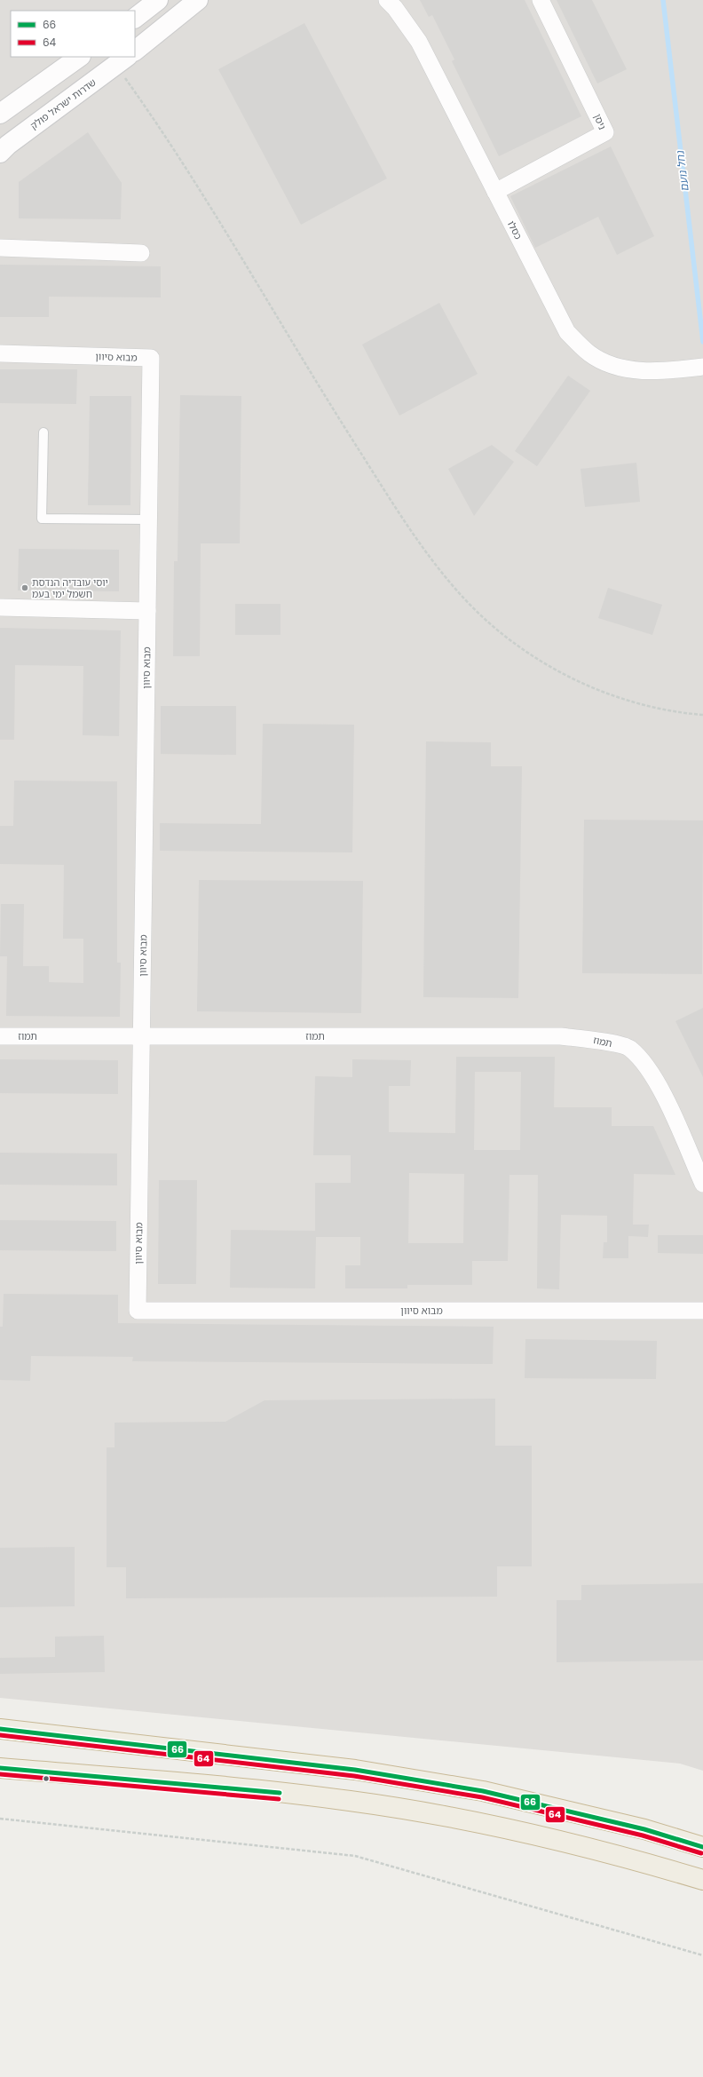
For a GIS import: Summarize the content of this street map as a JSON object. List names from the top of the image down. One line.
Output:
{"streets":{"street":["שדרות ישראל פולק","ניסן","כסלו","מבוא סיוון","תמוז"]},"crossings":[["ניסן","כסלו"],["מבוא סיוון","תמוז"]],"water":["נחל נועם"],"places":["יוסי עובדיה הנדסת חשמל ימי בעמ"],"lines":["transit line 66","transit line 64"],"legend":["66","64"]}
